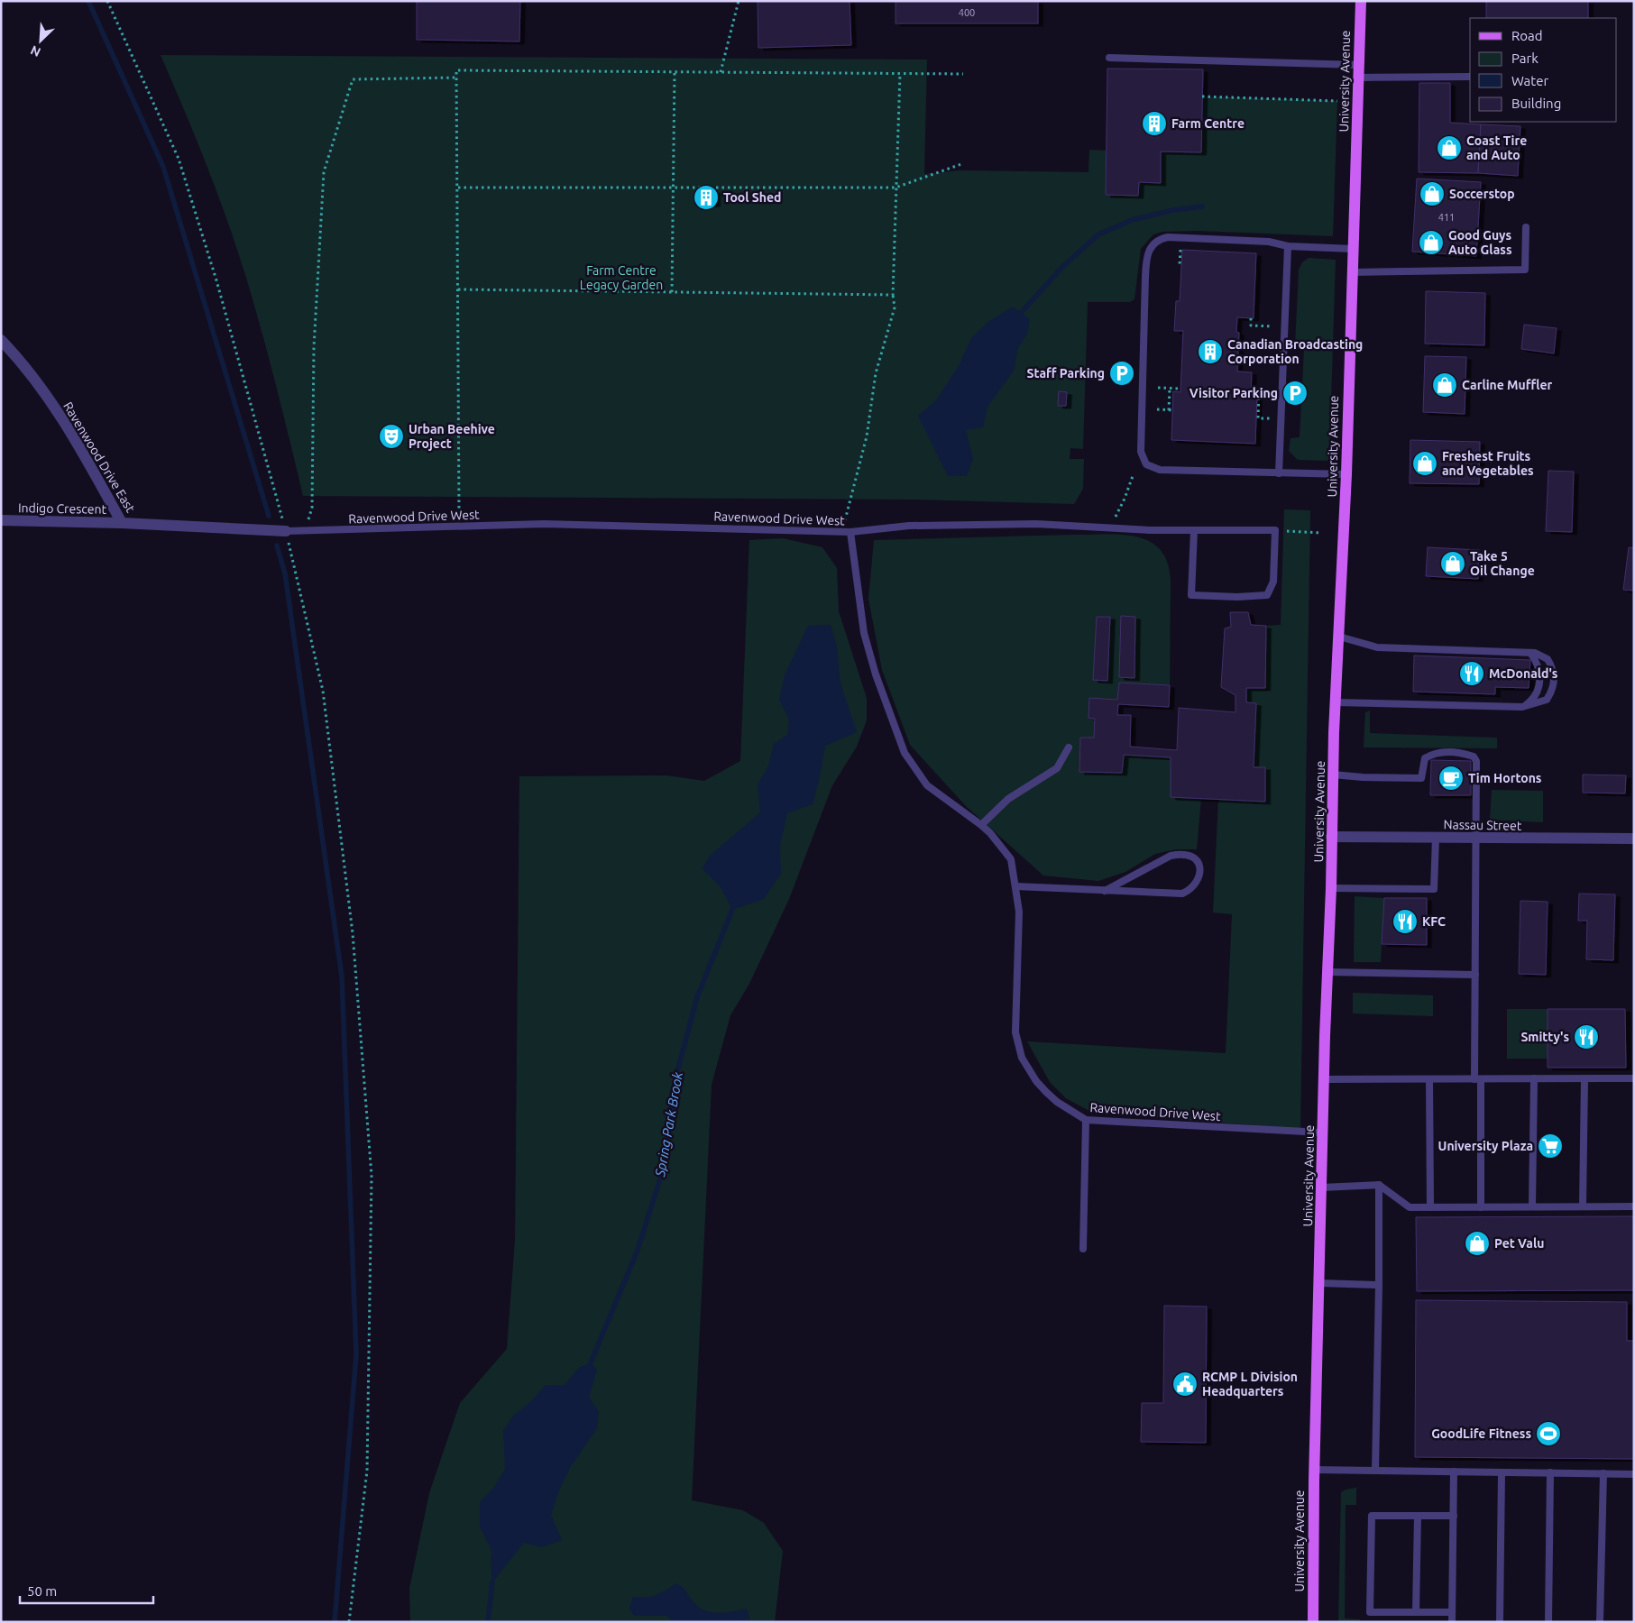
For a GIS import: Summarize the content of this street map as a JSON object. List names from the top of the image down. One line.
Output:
{"streets":{"main road":["University Avenue"],"street":["Ravenwood Drive East","Indigo Crescent","Nassau Street"],"lane":["Ravenwood Drive West"]},"crossings":[["University Avenue","Ravenwood Drive West"],["University Avenue","Nassau Street"],["Ravenwood Drive East","Indigo Crescent"],["Ravenwood Drive East","Ravenwood Drive West"]],"water":["Spring Park Brook"],"parks":["Farm Centre Legacy Garden"],"places":{"building":["Farm Centre","Tool Shed","Canadian Broadcasting Corporation"],"shop":["Coast Tire and Auto","Soccerstop","Good Guys Auto Glass","Carline Muffler","Freshest Fruits and Vegetables","Take 5 Oil Change","Pet Valu"],"parking":["Staff Parking","Visitor Parking"],"theatre":["Urban Beehive Project"],"restaurant":["McDonald's","KFC","Smitty's"],"cafe":["Tim Hortons"],"supermarket":["University Plaza"],"public building":["RCMP L Division Headquarters"],"sports":["GoodLife Fitness"]},"house_numbers":["400","411"],"legend":["Road","Park","Water","Building"],"scale_bar":"50 m","north":"bottom left"}
